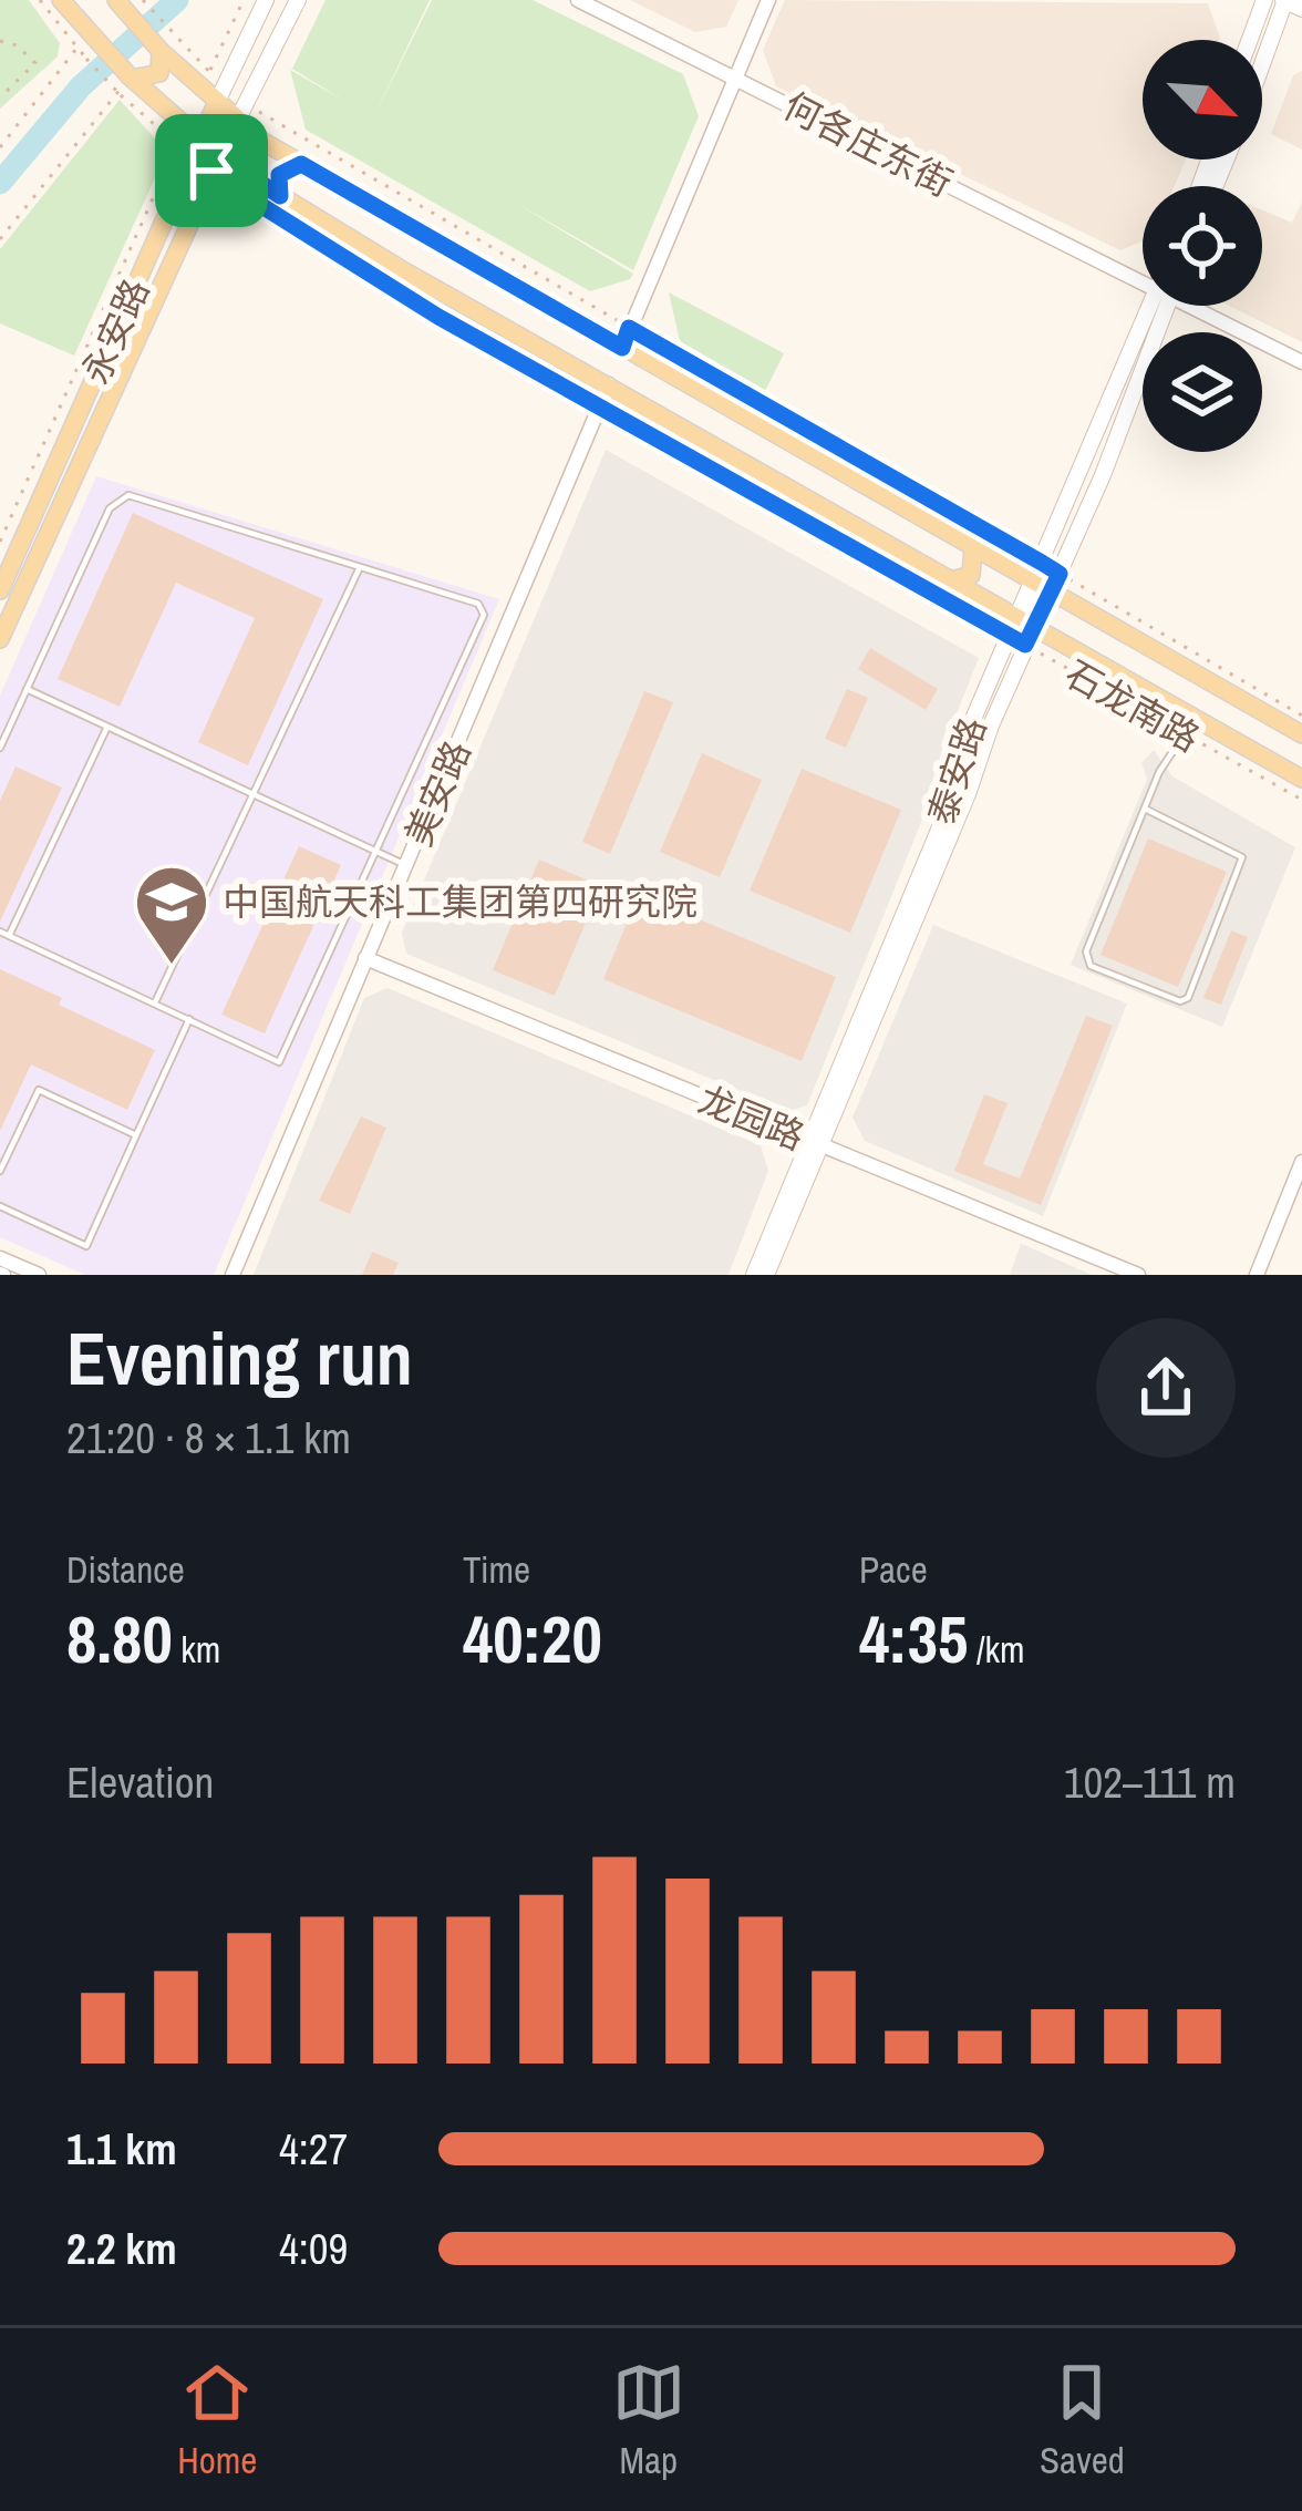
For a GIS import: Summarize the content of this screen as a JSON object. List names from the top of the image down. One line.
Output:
{"streets":{"main road":["永安路","石龙南路","泰安路"],"street":["何各庄东街","美安路","龙园路"]},"crossings":[["永安路","石龙南路"],["石龙南路","泰安路"],["石龙南路","美安路"],["泰安路","龙园路"],["美安路","龙园路"]],"places":{"school or university":["中国航天科工集团第四研究院"]},"north":"bottom right","page":{"heading":["Evening run","21:20 · 8 × 1.1 km"],"stats":[["Distance","8.80 km"],["Time","40:20"],["Pace","4:35 /km"]],"chart":["Elevation","102–111 m"],"list":[{"name":"1.1 km","note":"4:27"},{"name":"2.2 km","note":"4:09"}],"tabs":["Home","Map","Saved"]}}
